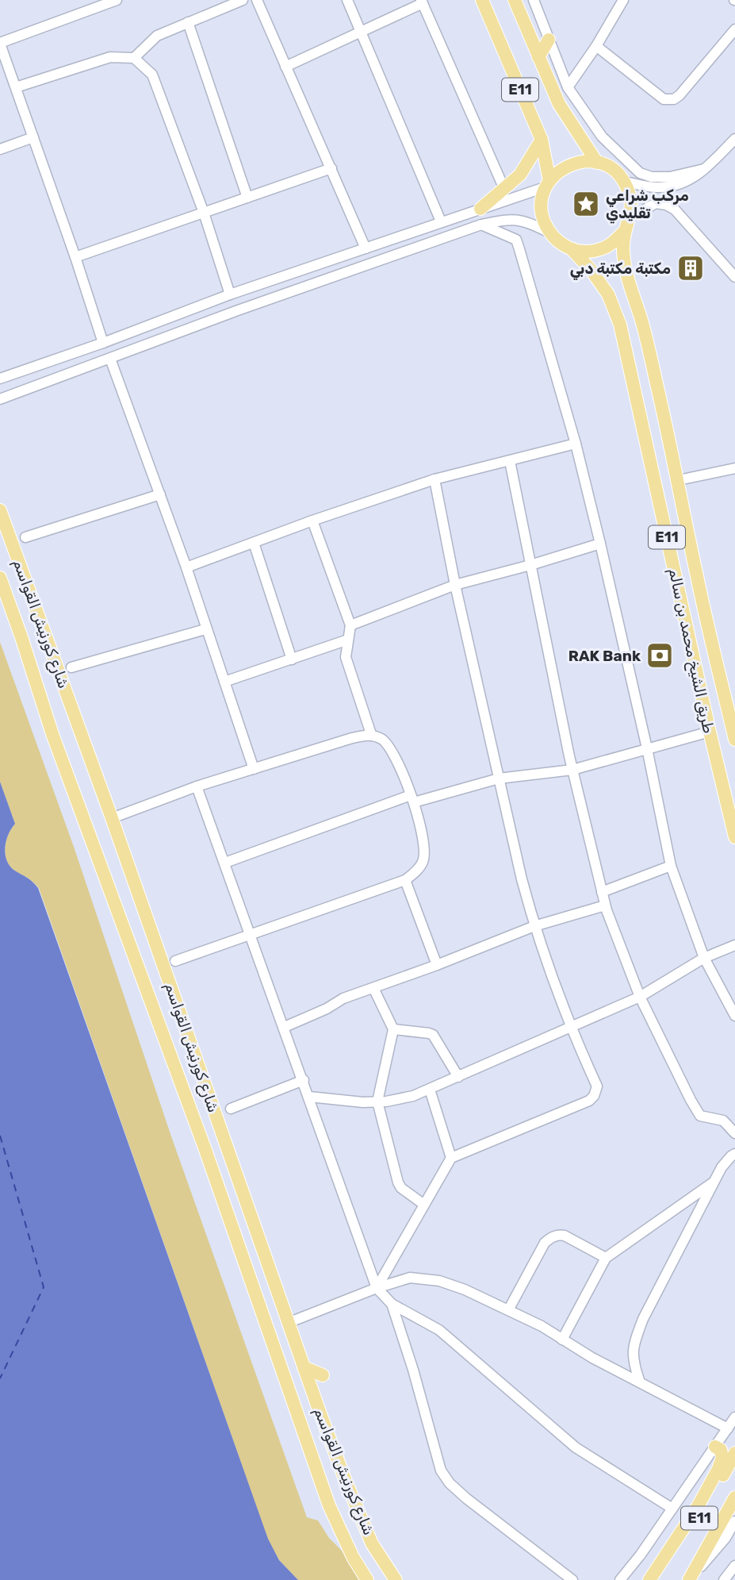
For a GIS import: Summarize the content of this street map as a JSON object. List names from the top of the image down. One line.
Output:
{"streets":{"main road":["E11","شارع كورنيش القواسم","طريق الشيخ محمد بن سالم"]},"crossings":[["E11","طريق الشيخ محمد بن سالم"]],"places":{"place":["مركب شراعي تقليدي"],"building":["مكتبة مكتبة دبي"],"bank":["RAK Bank"]}}
